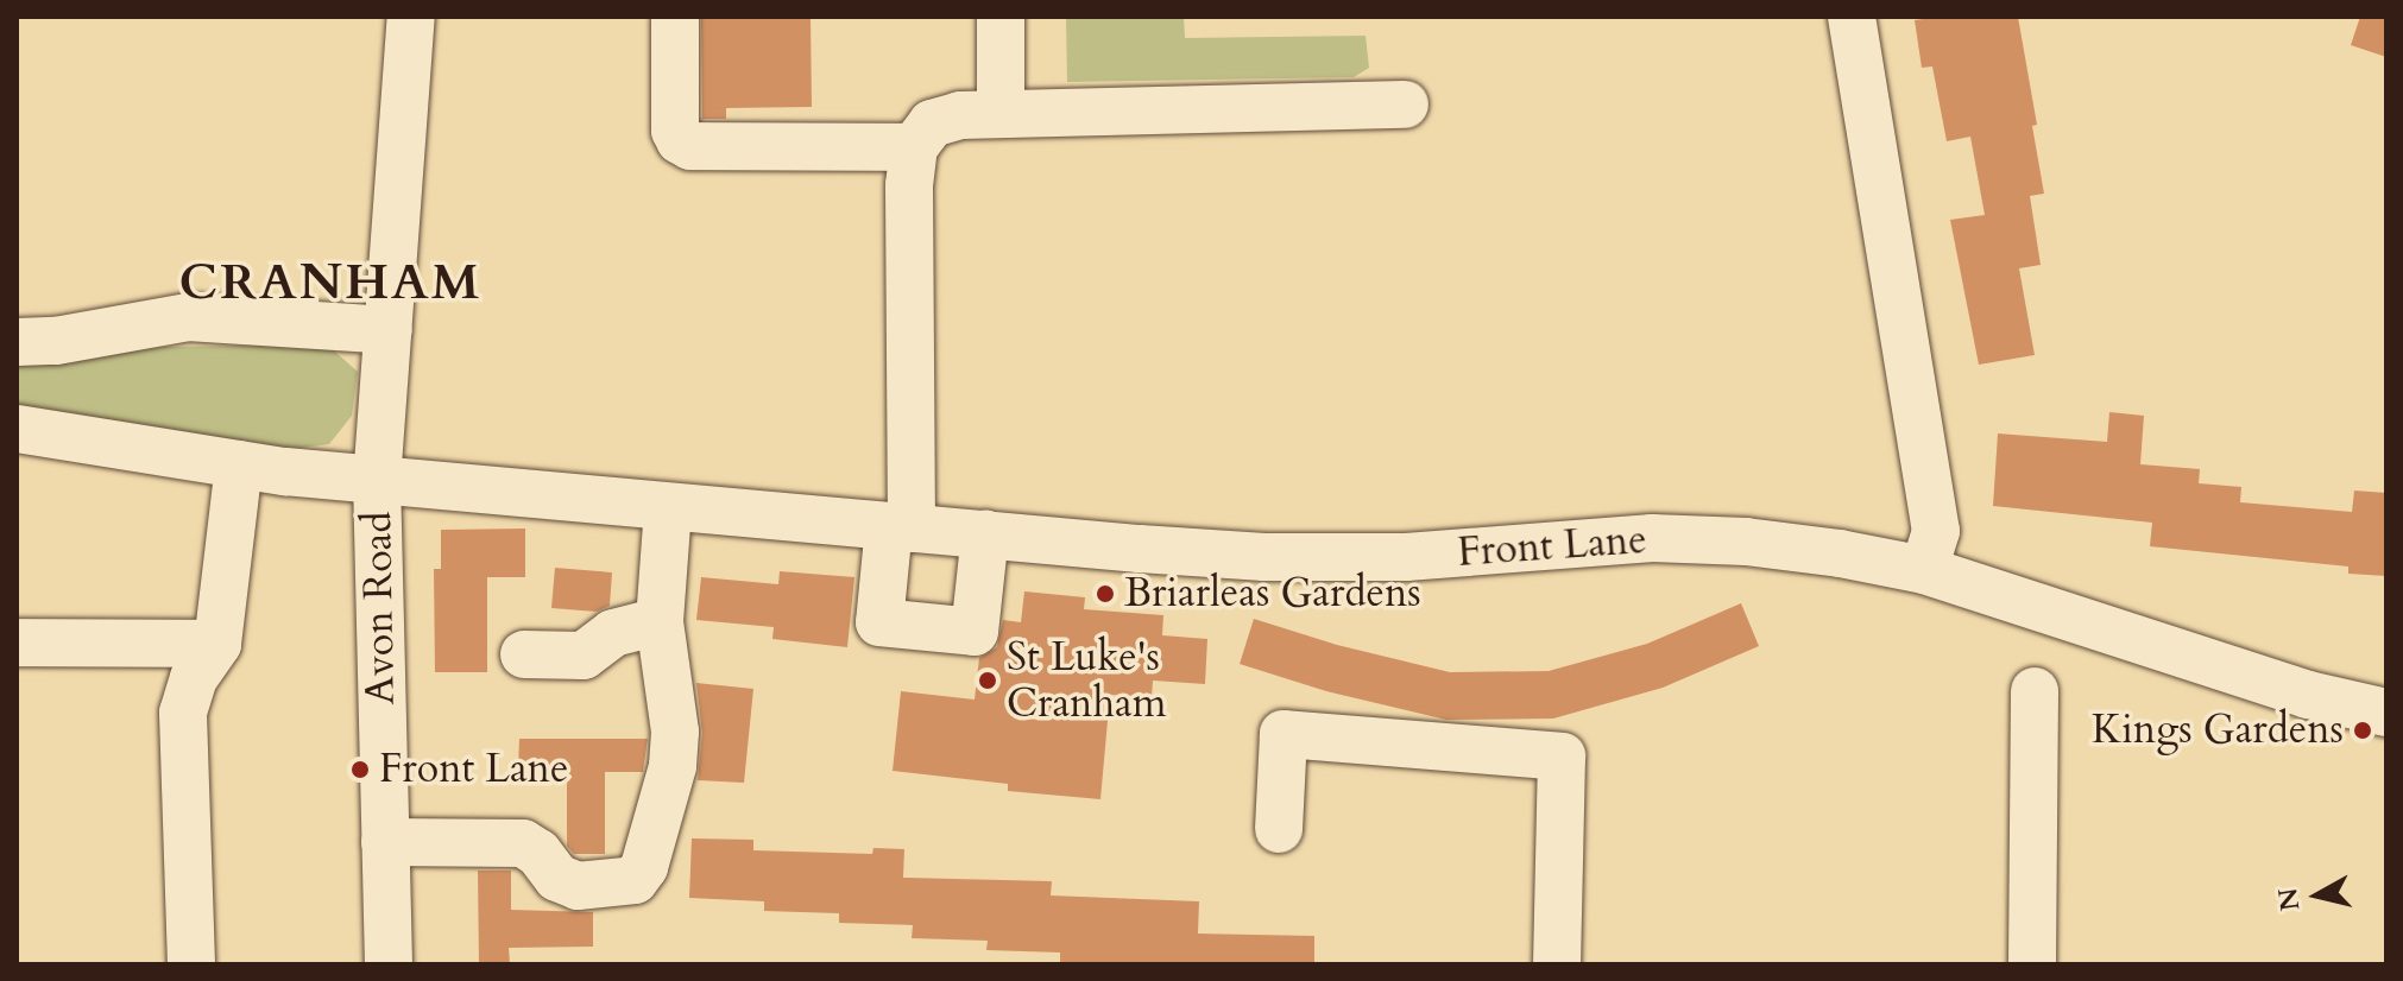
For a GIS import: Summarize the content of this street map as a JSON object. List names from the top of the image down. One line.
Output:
{"streets":{"street":["Front Lane","Avon Road"]},"crossings":[["Front Lane","Avon Road"]],"districts":["CRANHAM"],"places":["Briarleas Gardens","St Luke's Cranham","Kings Gardens","Front Lane"],"north":"left"}
